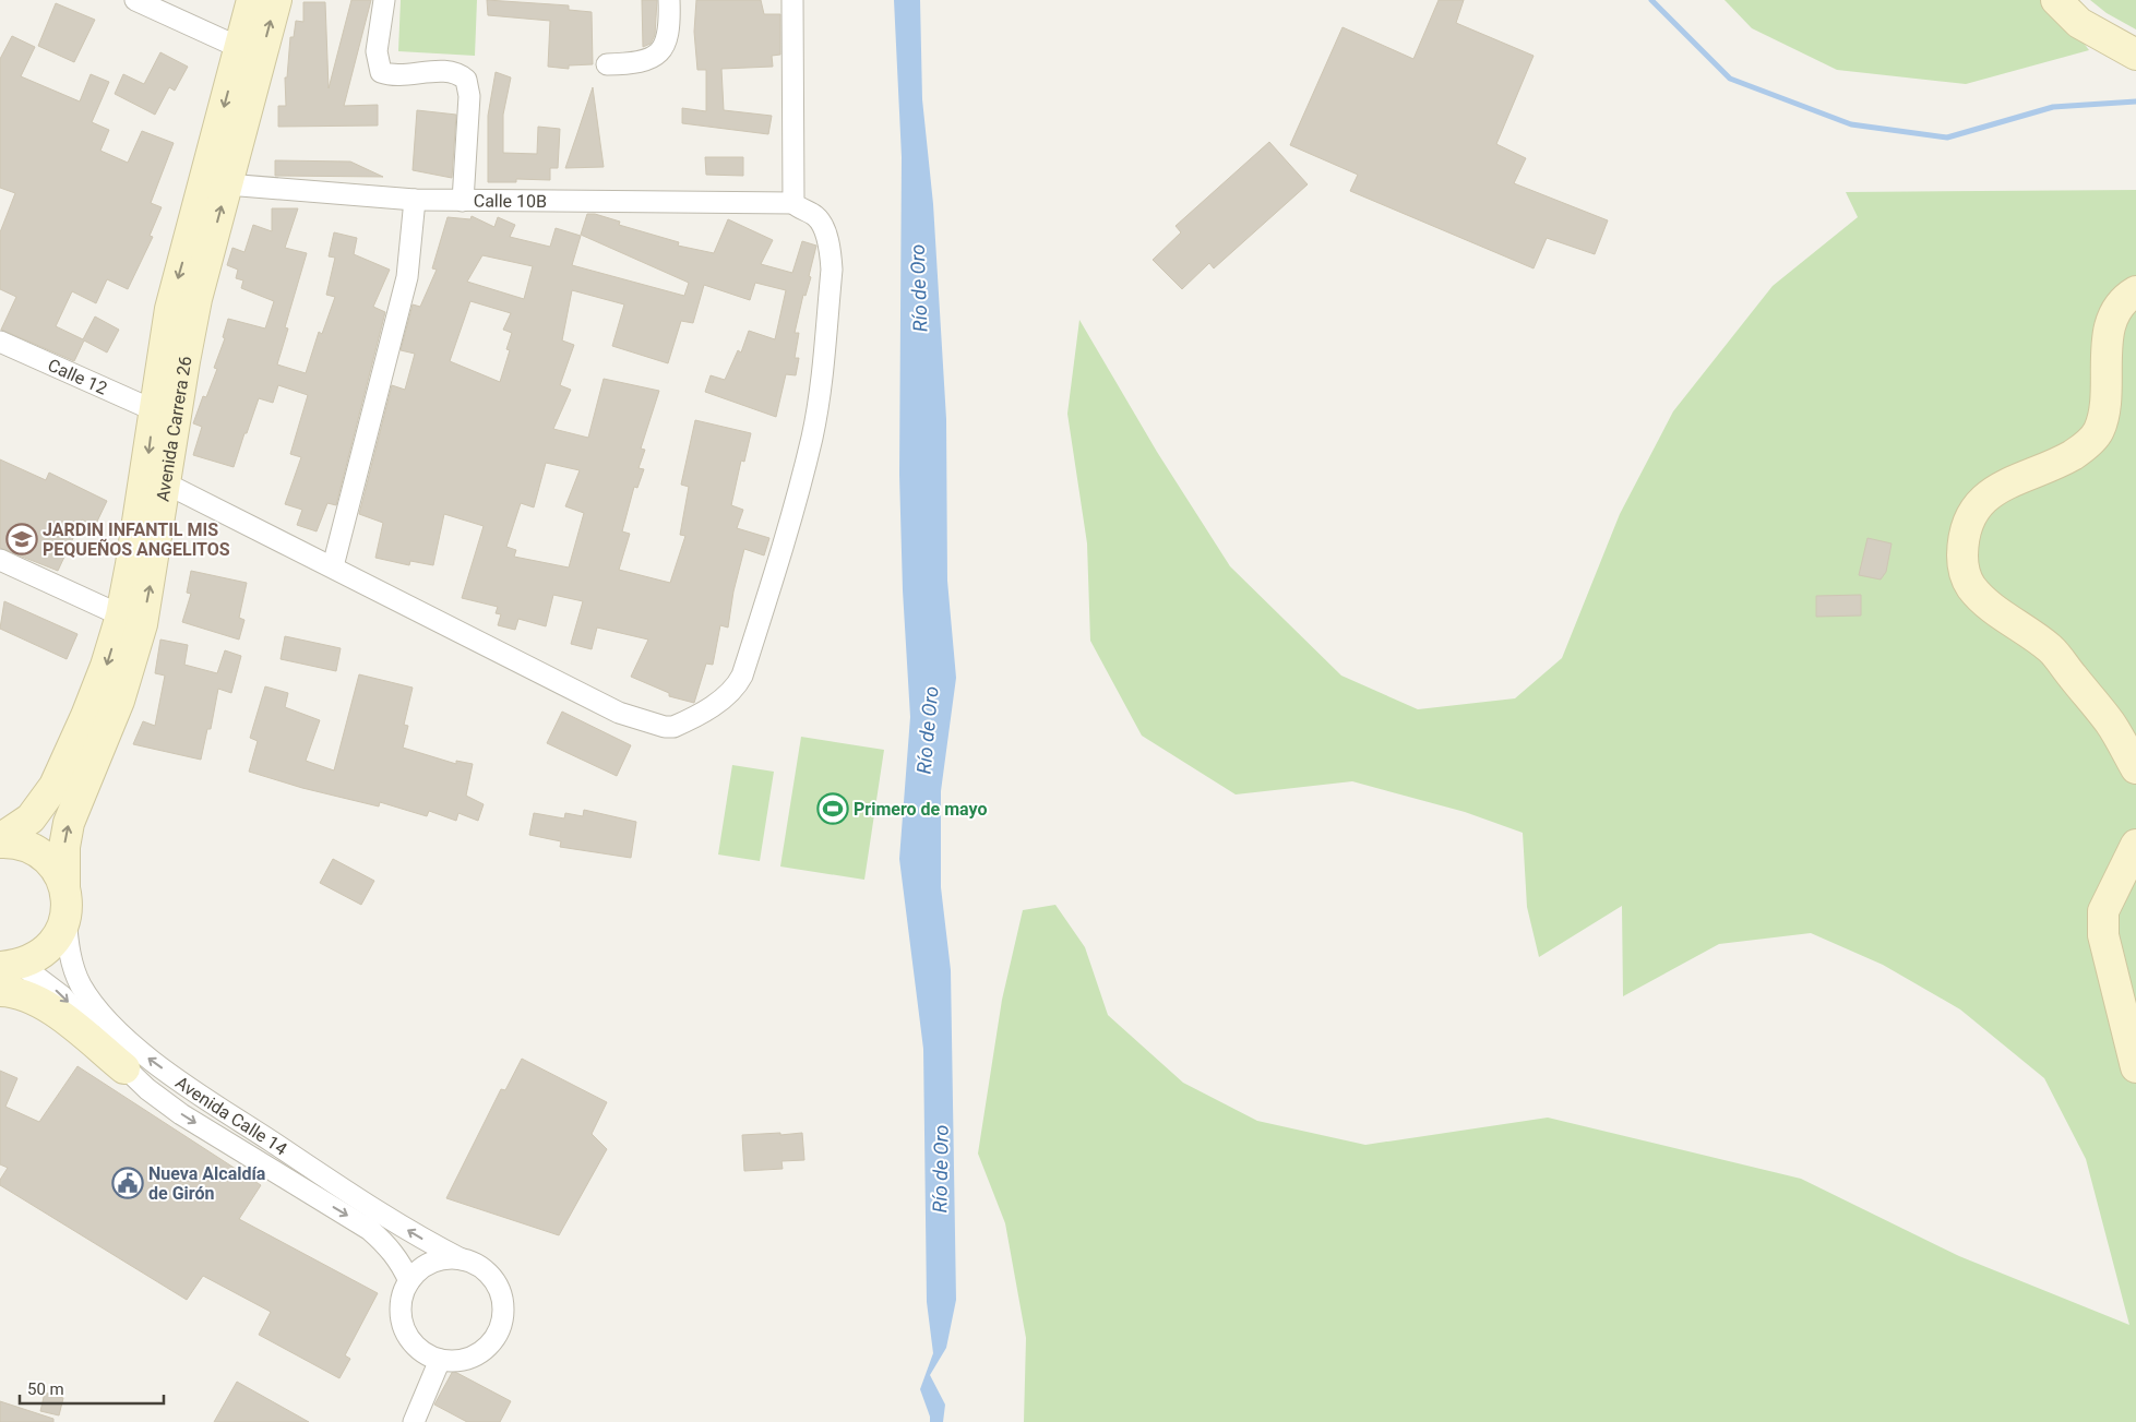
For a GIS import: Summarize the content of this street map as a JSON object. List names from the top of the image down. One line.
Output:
{"streets":{"main road":["Avenida Carrera 26"],"street":["Calle 10B","Calle 12","Avenida Calle 14"]},"crossings":[["Calle 10B","Avenida Carrera 26"],["Calle 12","Avenida Carrera 26"],["Avenida Carrera 26","Avenida Calle 14"]],"water":["Río de Oro"],"places":{"school or university":["JARDIN INFANTIL MIS PEQUEÑOS ANGELITOS"],"sports":["Primero de mayo"],"public building":["Nueva Alcaldía de Girón"]},"scale_bar":"50 m"}
